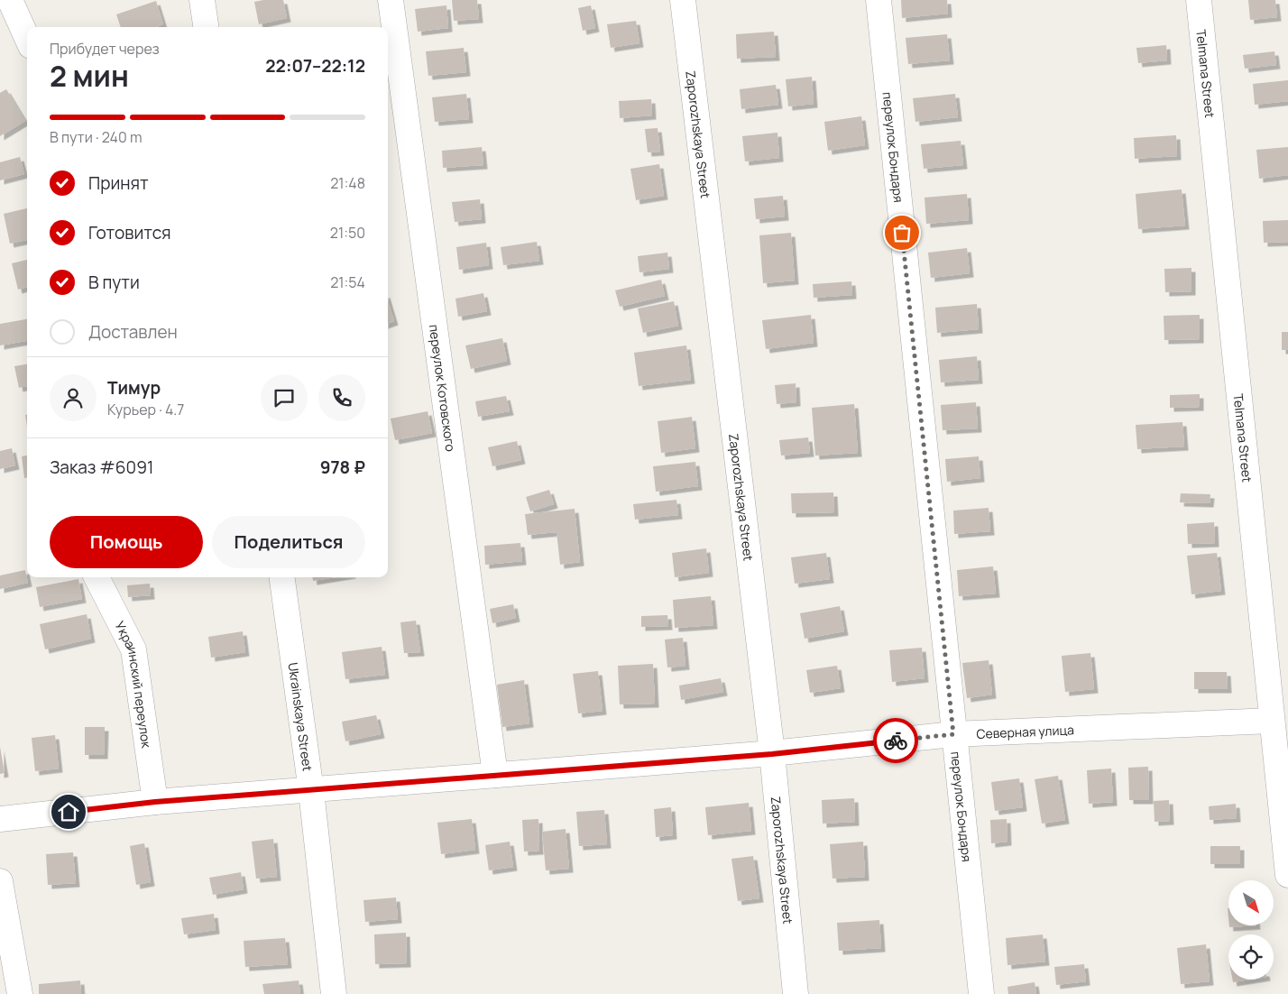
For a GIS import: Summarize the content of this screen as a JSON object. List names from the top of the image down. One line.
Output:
{"streets":{"street":["Telmana Street","Zaporozhskaya Street","переулок Бондаря","переулок Котовского","Украинский переулок","Ukrainskaya Street","Северная улица"]},"crossings":[["Telmana Street","Северная улица"],["Zaporozhskaya Street","Северная улица"],["переулок Бондаря","Северная улица"],["переулок Котовского","Северная улица"],["Украинский переулок","Северная улица"],["Ukrainskaya Street","Северная улица"]],"north":"bottom right","page":{"heading":["2 мин","Прибудет через","22:07–22:12"],"panel":["Тимур","Курьер · 4.7","Заказ #6091","978 ₽"],"bar":"В пути · 240 m","list":[["Принят","21:48"],["Готовится","21:50"],["В пути","21:54"],"Доставлен"],"buttons":["Помощь","Поделиться"]}}
